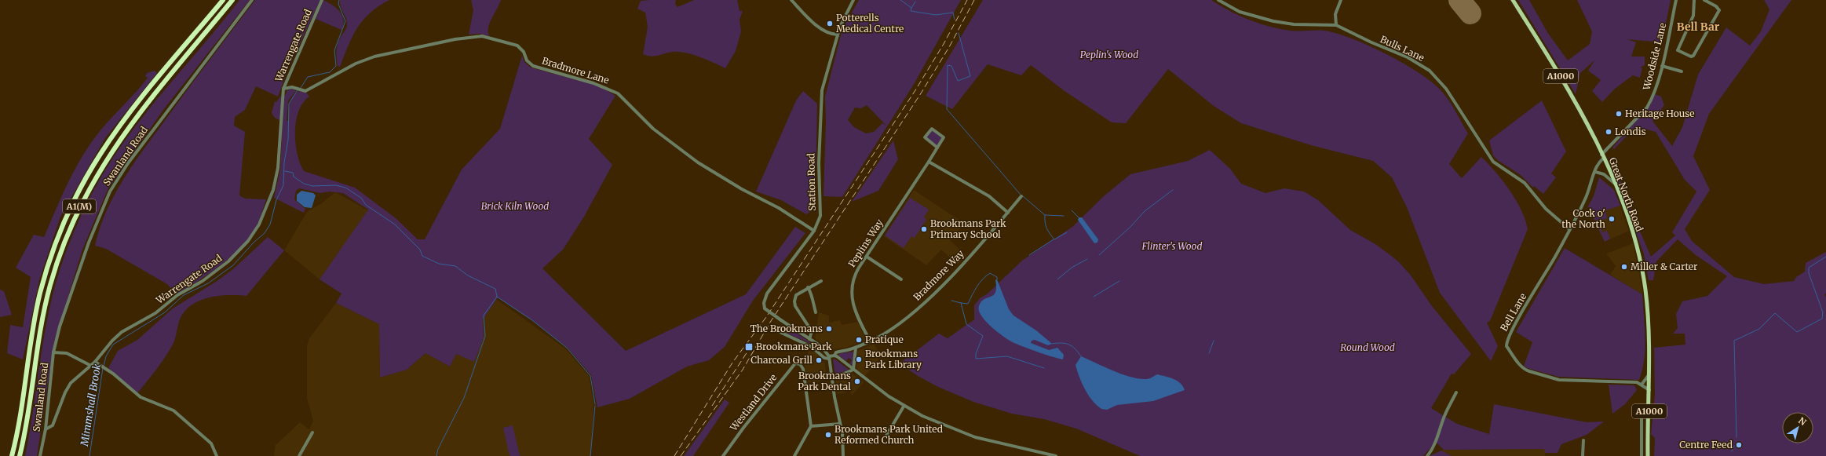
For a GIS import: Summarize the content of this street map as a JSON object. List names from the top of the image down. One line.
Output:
{"streets":{"highway":["A1(M)"],"main road":["A1000","Great North Road"],"street":["Warrengate Road","Bulls Lane","Woodside Lane","Bradmore Lane","Swanland Road","Station Road","Peplins Way","Bradmore Way","Bell Lane","Westland Drive"]},"crossings":[["Warrengate Road","Swanland Road"],["Bulls Lane","Bell Lane"],["Woodside Lane","Great North Road"],["Woodside Lane","Bell Lane"],["Bradmore Lane","Station Road"],["Station Road","Bradmore Way"],["Great North Road","Bell Lane"],["Peplins Way","Bradmore Way"]],"districts":["Bell Bar"],"water":["Mimmshall Brook"],"parks":["Peplin's Wood","Brick Kiln Wood","Flinter's Wood","Round Wood"],"places":{"other":["Potterells Medical Centre","Heritage House","Londis","Cock o' the North","Brookmans Park Primary School","Miller & Carter","The Brookmans","Pratique","Brookmans Park Library","Charcoal Grill","Brookmans Park Dental","Brookmans Park United Reformed Church","Centre Feed"],"transit":["Brookmans Park"]},"north":"top right"}
